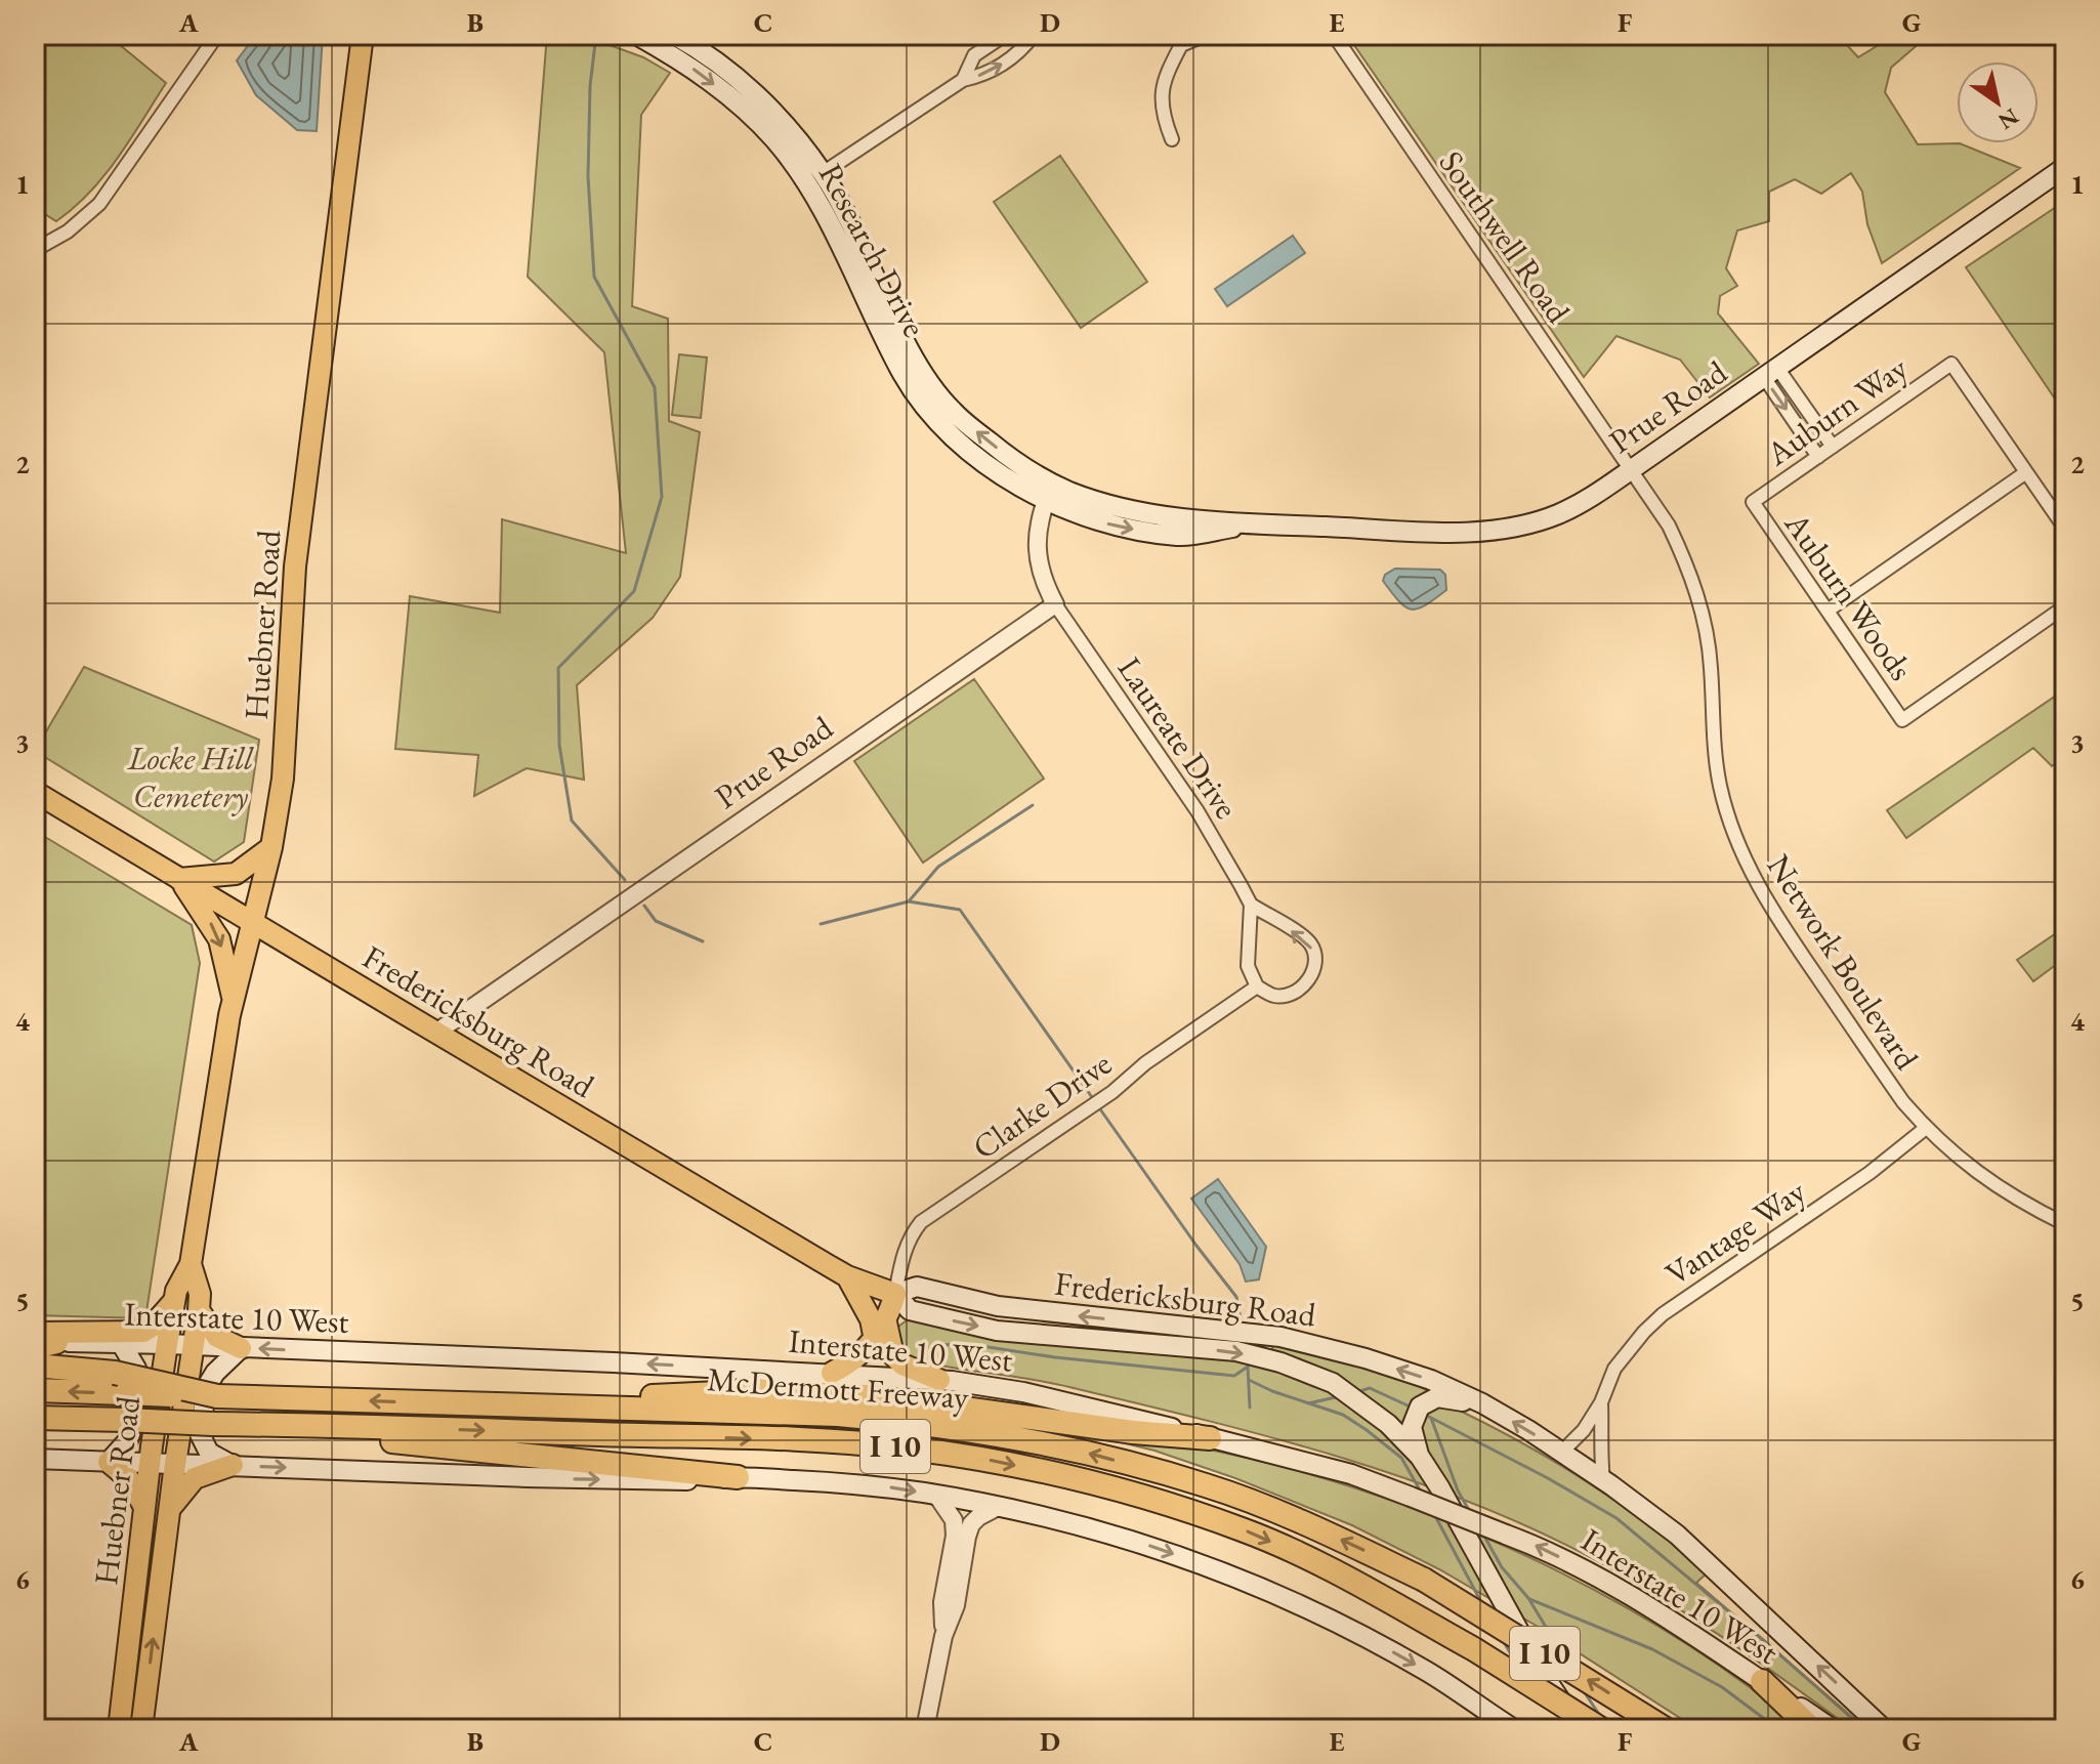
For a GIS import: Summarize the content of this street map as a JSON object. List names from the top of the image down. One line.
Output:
{"streets":{"highway":["McDermott Freeway","I 10"],"main road":["Research Drive","Prue Road","Huebner Road","Fredericksburg Road","Interstate 10 West"],"street":["Southwell Road","Auburn Way","Auburn Woods","Laureate Drive","Network Boulevard","Clarke Drive","Vantage Way"]},"crossings":[["Southwell Road","Prue Road"],["Southwell Road","Network Boulevard"],["Research Drive","Prue Road"],["Prue Road","Laureate Drive"],["Prue Road","Network Boulevard"],["Prue Road","Fredericksburg Road"],["Auburn Way","Auburn Woods"],["Huebner Road","Fredericksburg Road"],["Huebner Road","Interstate 10 West"],["Laureate Drive","Clarke Drive"],["Network Boulevard","Vantage Way"],["Fredericksburg Road","Clarke Drive"],["Fredericksburg Road","Vantage Way"]],"parks":["Locke Hill Cemetery"],"north":"bottom right","grid":{"columns":["A","B","C","D","E","F","G"],"rows":["1","2","3","4","5","6"]}}
